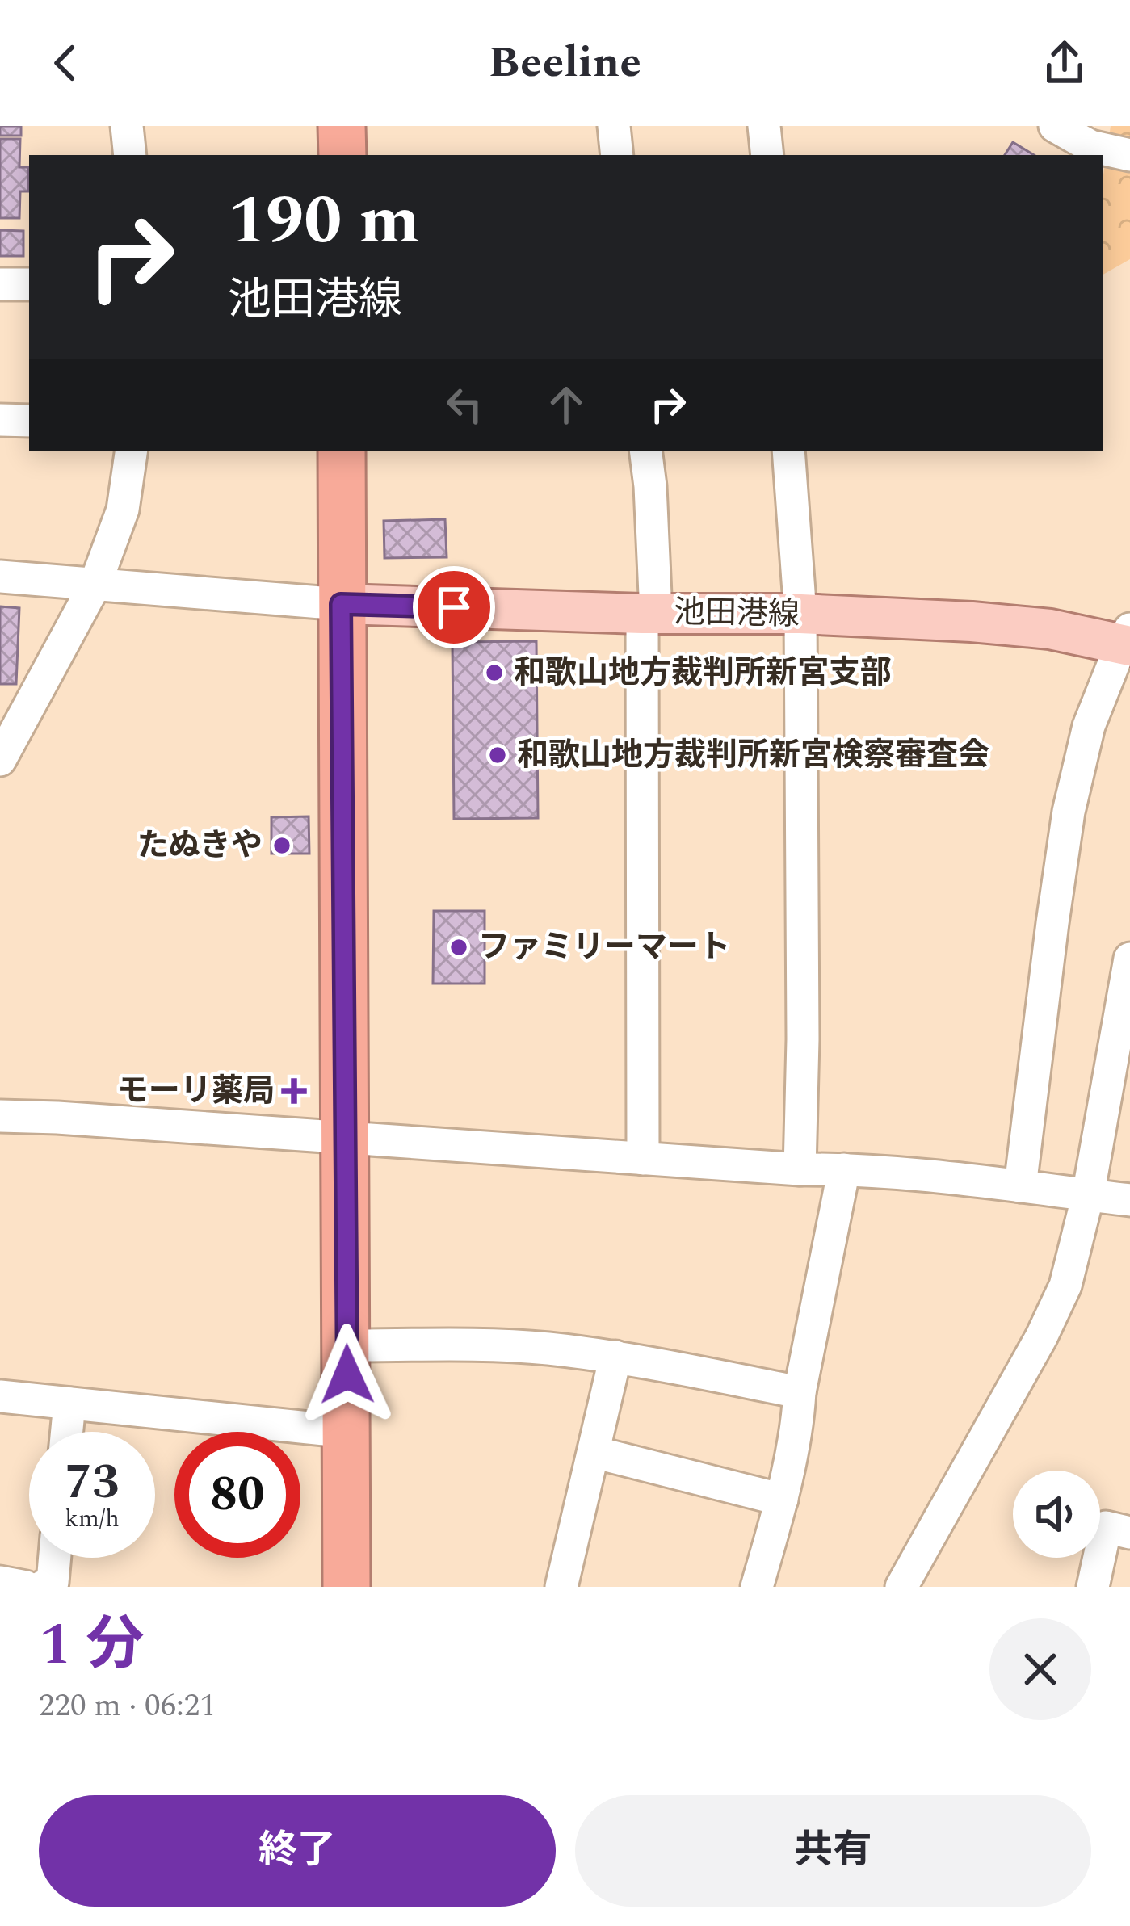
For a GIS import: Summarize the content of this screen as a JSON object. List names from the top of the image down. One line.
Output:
{"streets":{"main road":["池田港線"]},"places":{"other":["和歌山地方裁判所新宮支部","和歌山地方裁判所新宮検察審査会","たぬきや","ファミリーマート"],"health":["モーリ薬局"]},"page":{"header":"Beeline","turn":["190 m","池田港線"],"speed":"73 km/h","limit":"80","heading":["1 分","220 m · 06:21"],"buttons":["終了","共有"]}}
